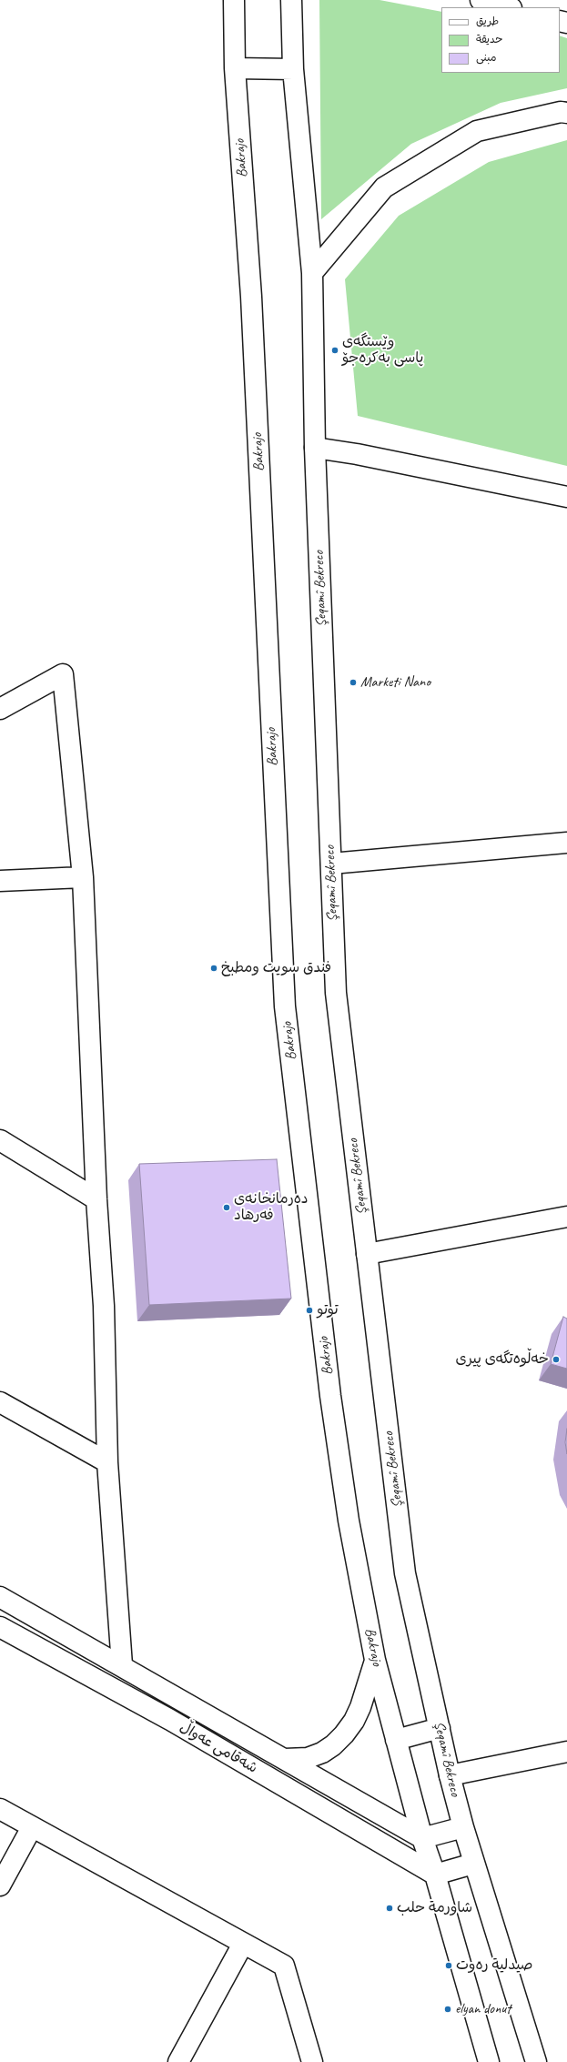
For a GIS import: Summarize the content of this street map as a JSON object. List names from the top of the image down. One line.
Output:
{"streets":{"main road":["Bakrajo","Şeqamî Bekreco","شەقامی عەواڵ"]},"crossings":[["Bakrajo","شەقامی عەواڵ"]],"places":["وێستگەی پاسی بەکرەجۆ","Marketi Nano","فندق سويت ومطبخ","دەرمانخانەی فەرھاد","توتو","خەڵوەتگەی پیری","شاورمة حلب","صیدلیة رەوت","elyan donut"],"legend":["طريق","حديقة","مبنى"]}
